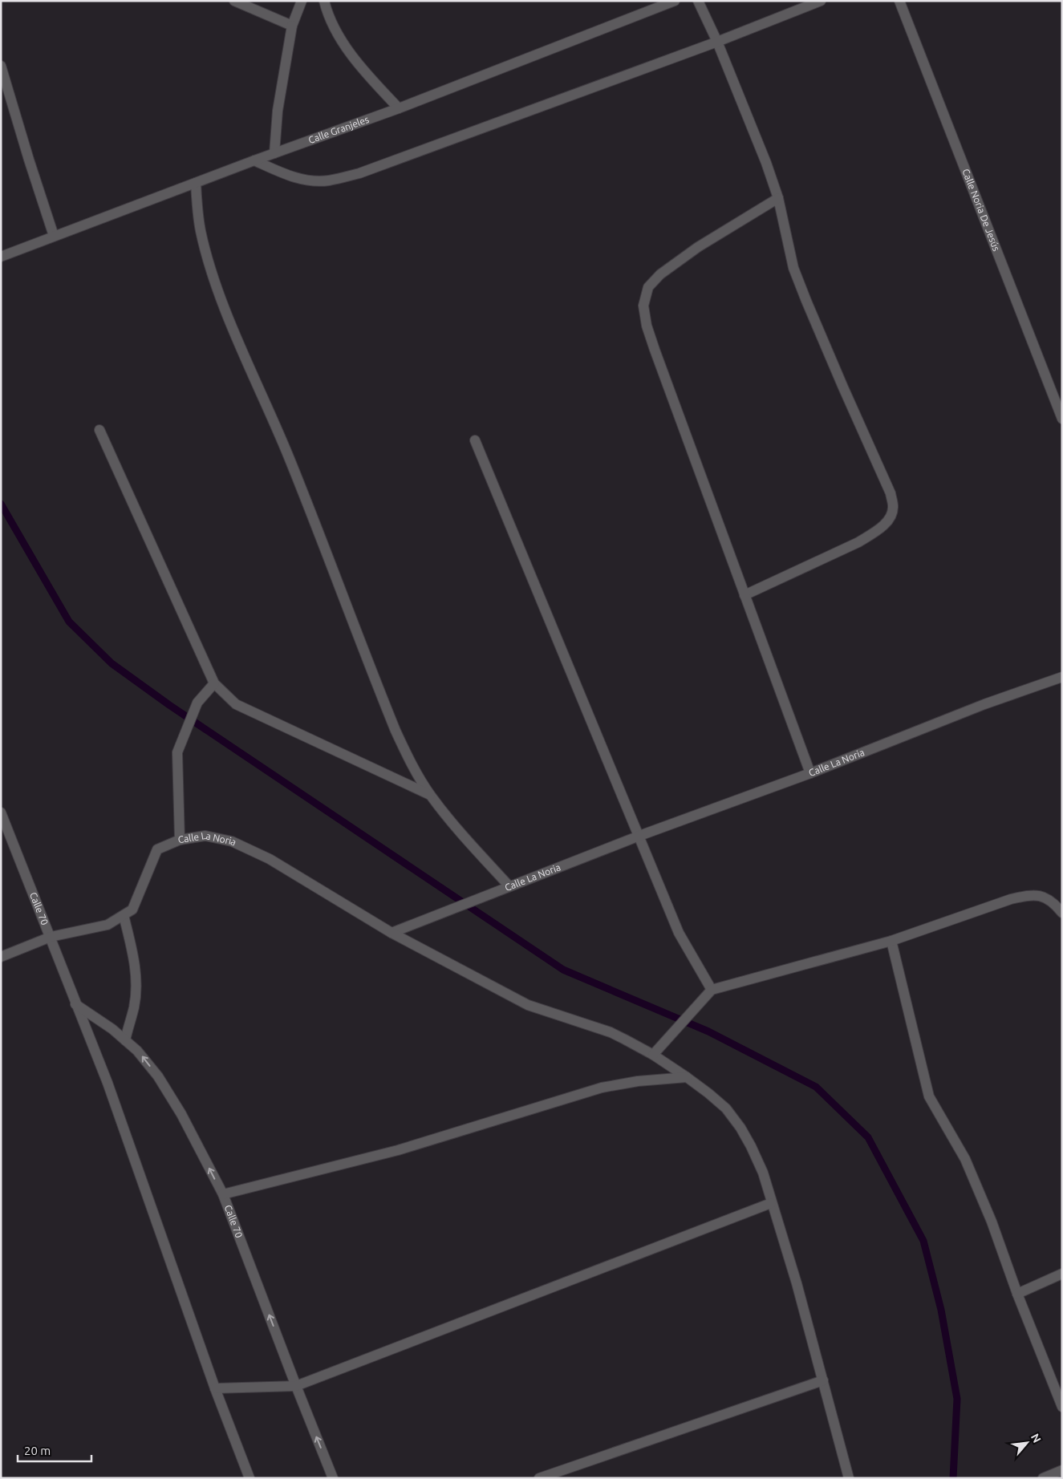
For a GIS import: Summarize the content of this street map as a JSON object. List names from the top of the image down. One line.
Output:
{"streets":{"street":["Calle Granjeles","Calle Noria De Jesús","Calle La Noria","Calle 70"]},"crossings":[["Calle La Noria","Calle 70"]],"scale_bar":"20 m","north":"top right"}
